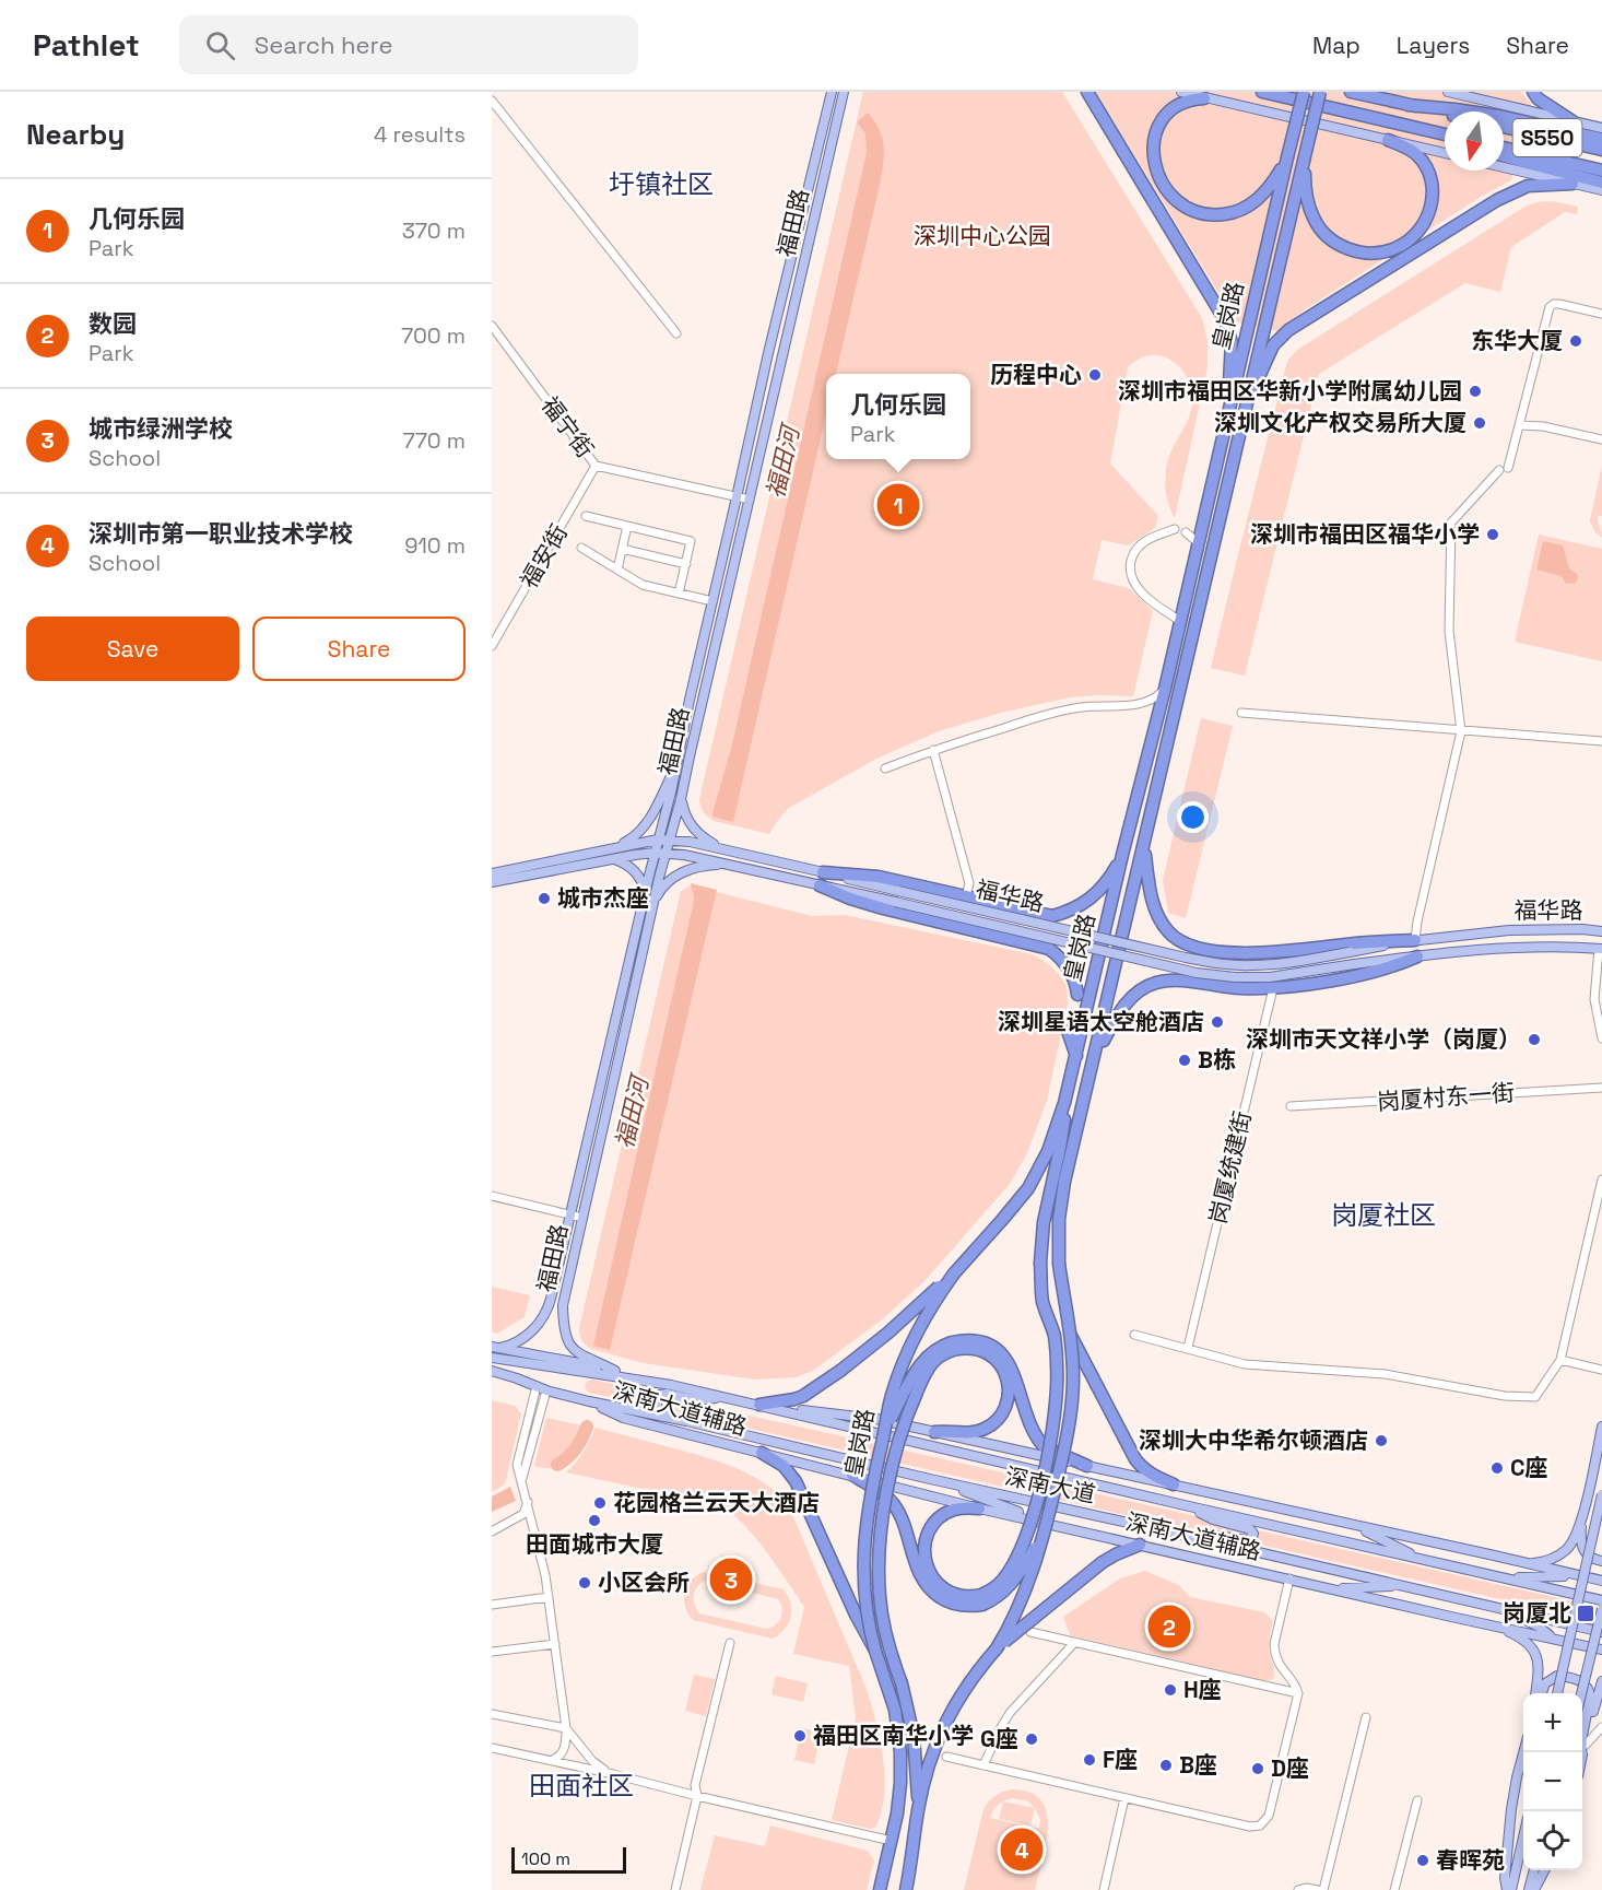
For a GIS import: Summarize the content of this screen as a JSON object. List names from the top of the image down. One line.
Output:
{"streets":{"highway":["S550","皇岗路"],"main road":["福田路","福华路","深南大道辅路","深南大道"],"street":["福宁街","福安街","岗厦村东一街","岗厦统建街"]},"crossings":[["福田路","福宁街"],["福田路","福华路"],["皇岗路","深南大道辅路"],["福宁街","福安街"],["深南大道辅路","深南大道"]],"districts":["圩镇社区","岗厦社区","田面社区"],"water":["福田河"],"parks":["深圳中心公园"],"places":{"other":["东华大厦","历程中心","深圳市福田区华新小学附属幼儿园","深圳文化产权交易所大厦","深圳市福田区福华小学","城市杰座","深圳星语太空舱酒店","深圳市天文祥小学（岗厦）","B栋","深圳大中华希尔顿酒店","C座","花园格兰云天大酒店","田面城市大厦","小区会所","H座","福田区南华小学","G座","F座","B座","D座","春晖苑"],"transit":["岗厦北"]},"scale_bar":"100 m","north":"bottom","page":{"header":"Pathlet","search":"Search here","nav":["Map","Layers","Share"],"heading":["Nearby","4 results"],"list":[{"mark":"1","name":"几何乐园","note":"Park","value":"370 m"},{"mark":"2","name":"数园","note":"Park","value":"700 m"},{"mark":"3","name":"城市绿洲学校","note":"School","value":"770 m"},{"mark":"4","name":"深圳市第一职业技术学校","note":"School","value":"910 m"}],"popup":["几何乐园","Park"],"pins":["1","3","2","4"],"buttons":["Save","Share"],"map_buttons":["+","−"],"scale":"100 m"}}
